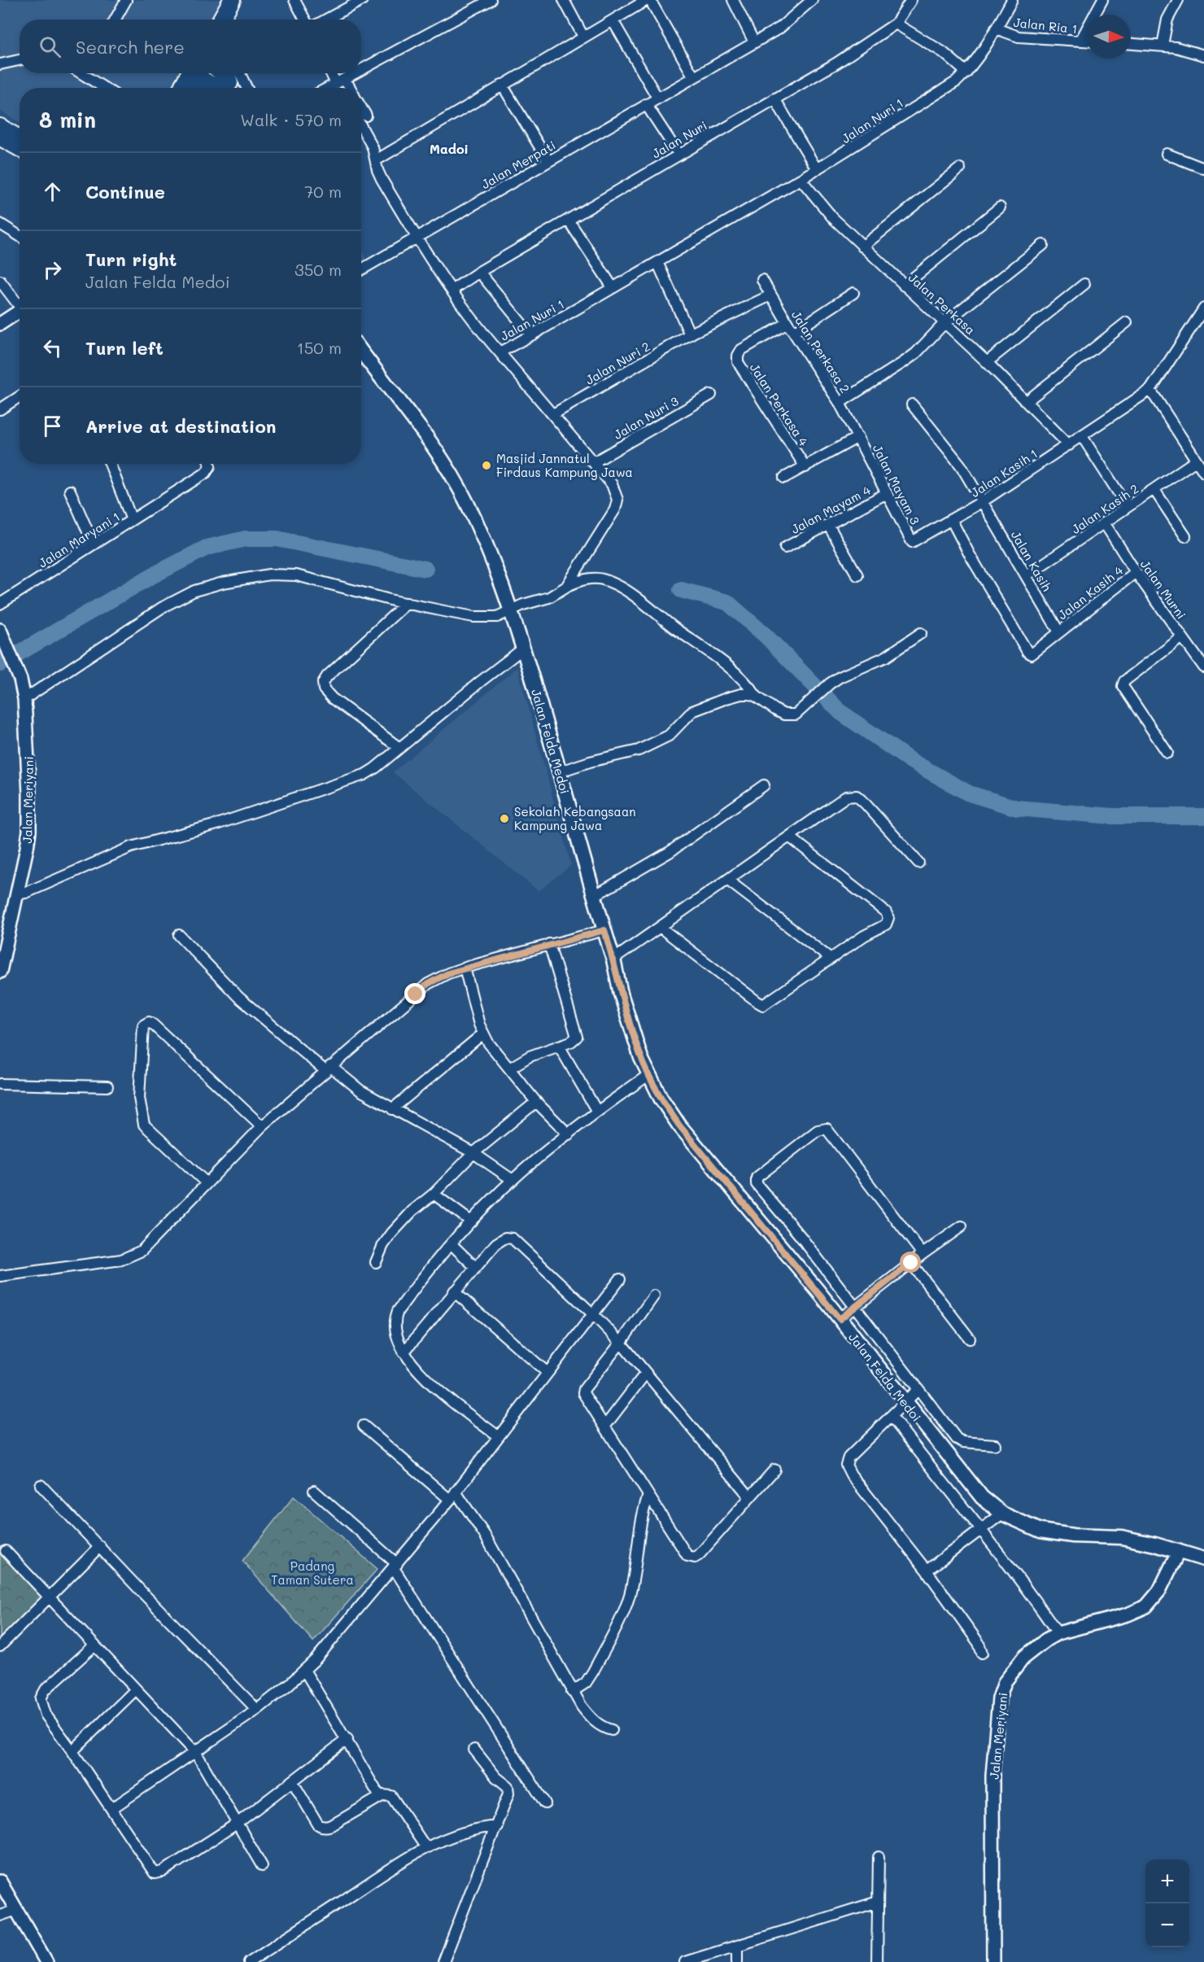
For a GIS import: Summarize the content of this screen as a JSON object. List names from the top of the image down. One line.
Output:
{"streets":{"main road":["Jalan Felda Medoi"],"street":["Jalan Ria 1","Jalan Nuri 1","Jalan Nuri","Jalan Merpati","Jalan Perkasa","Jalan Perkasa 2","Jalan Nuri 2","Jalan Perkasa 4","Jalan Nuri 3","Jalan Kasih 1","Jalan Mayam 3","Jalan Kasih 2","Jalan Mayam 4","Jalan Maryani 1","Jalan Kasih","Jalan Murni","Jalan Kasih 4","Jalan Meriyani"]},"crossings":[["Jalan Ria 1","Jalan Nuri 1"],["Jalan Nuri 1","Jalan Nuri"],["Jalan Nuri 1","Jalan Merpati"],["Jalan Nuri 1","Jalan Perkasa"],["Jalan Perkasa","Jalan Kasih 1"],["Jalan Perkasa 2","Jalan Nuri 2"],["Jalan Perkasa 2","Jalan Perkasa 4"],["Jalan Perkasa 2","Jalan Mayam 3"],["Jalan Kasih 1","Jalan Mayam 3"],["Jalan Kasih 1","Jalan Kasih"],["Jalan Kasih 1","Jalan Kasih 4"],["Jalan Mayam 3","Jalan Mayam 4"],["Jalan Kasih 2","Jalan Kasih"],["Jalan Kasih 2","Jalan Murni"],["Jalan Kasih","Jalan Kasih 4"],["Jalan Murni","Jalan Kasih 4"],["Jalan Felda Medoi","Jalan Meriyani"]],"districts":["Madoi"],"parks":["Padang Taman Sutera"],"places":["Masjid Jannatul Firdaus Kampung Jawa","Sekolah Kebangsaan Kampung Jawa"],"north":"right","page":{"search":"Search here","heading":["8 min","Walk · 570 m"],"list":[["Continue","70 m"],["Turn right","Jalan Felda Medoi","350 m"],["Turn left","150 m"],"Arrive at destination"],"map_buttons":["+","−"]}}
